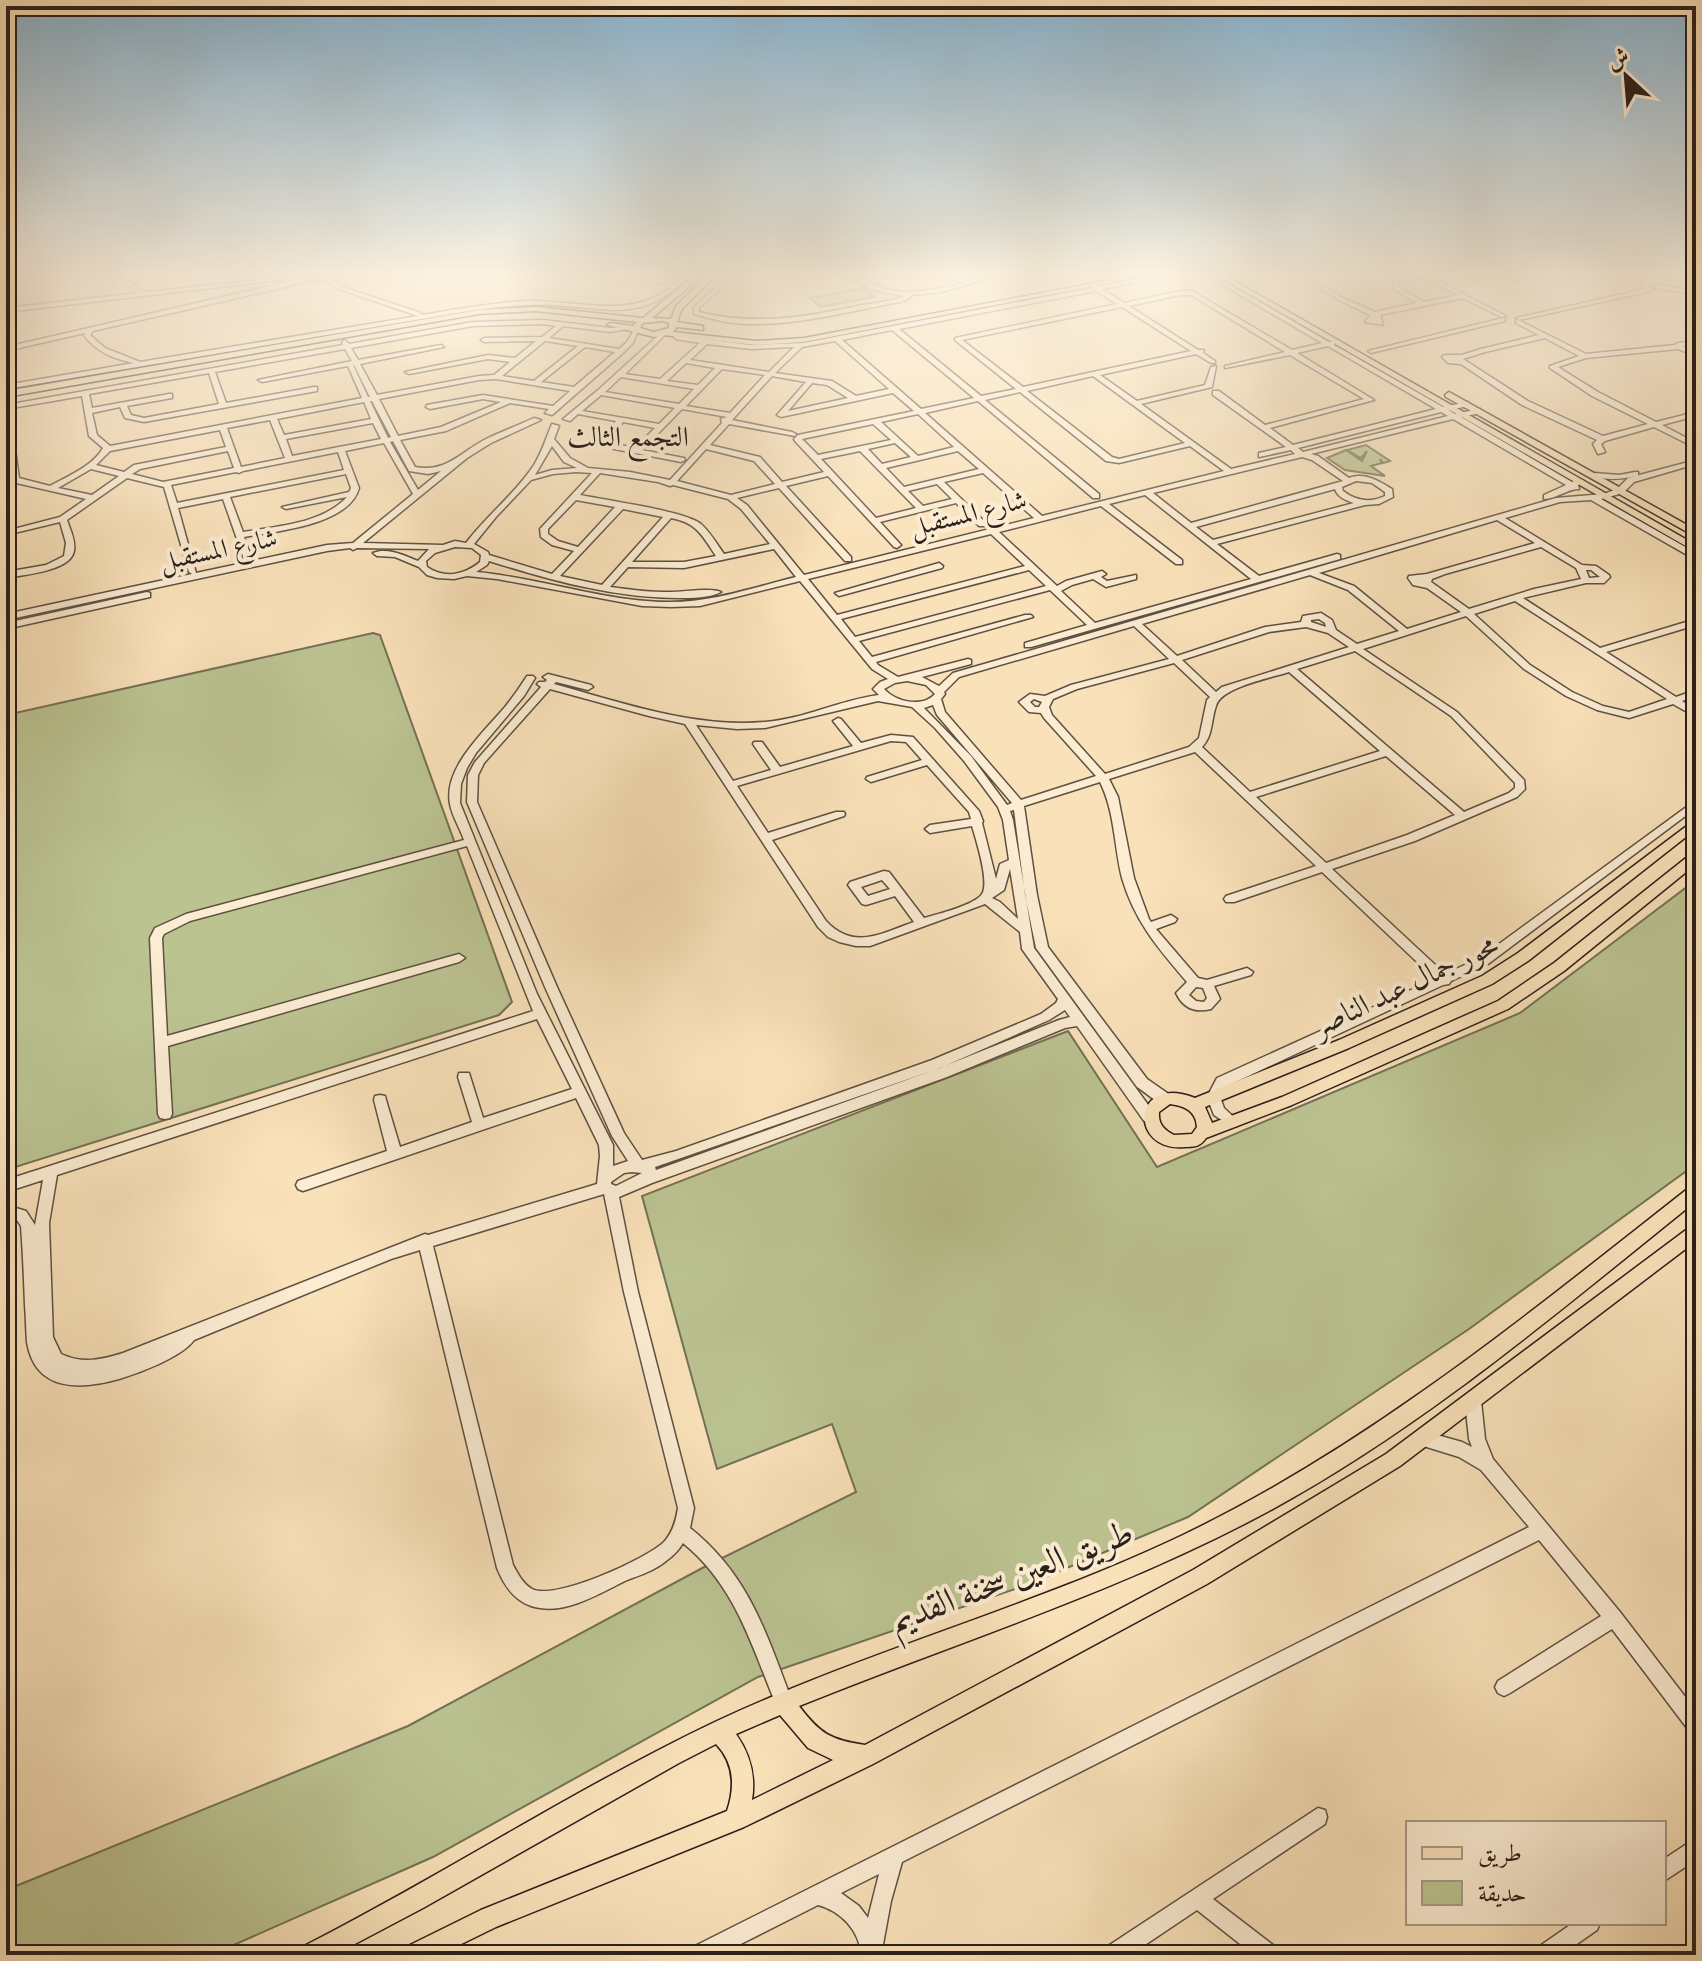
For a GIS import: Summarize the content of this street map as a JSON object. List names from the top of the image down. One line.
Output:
{"streets":{"main road":["محور جمال عبد الناصر","طريق العين سخنة القديم"],"street":["شارع المستقبل"]},"districts":["التجمع الثالث"],"legend":["طريق","حديقة"],"north":"top left"}
